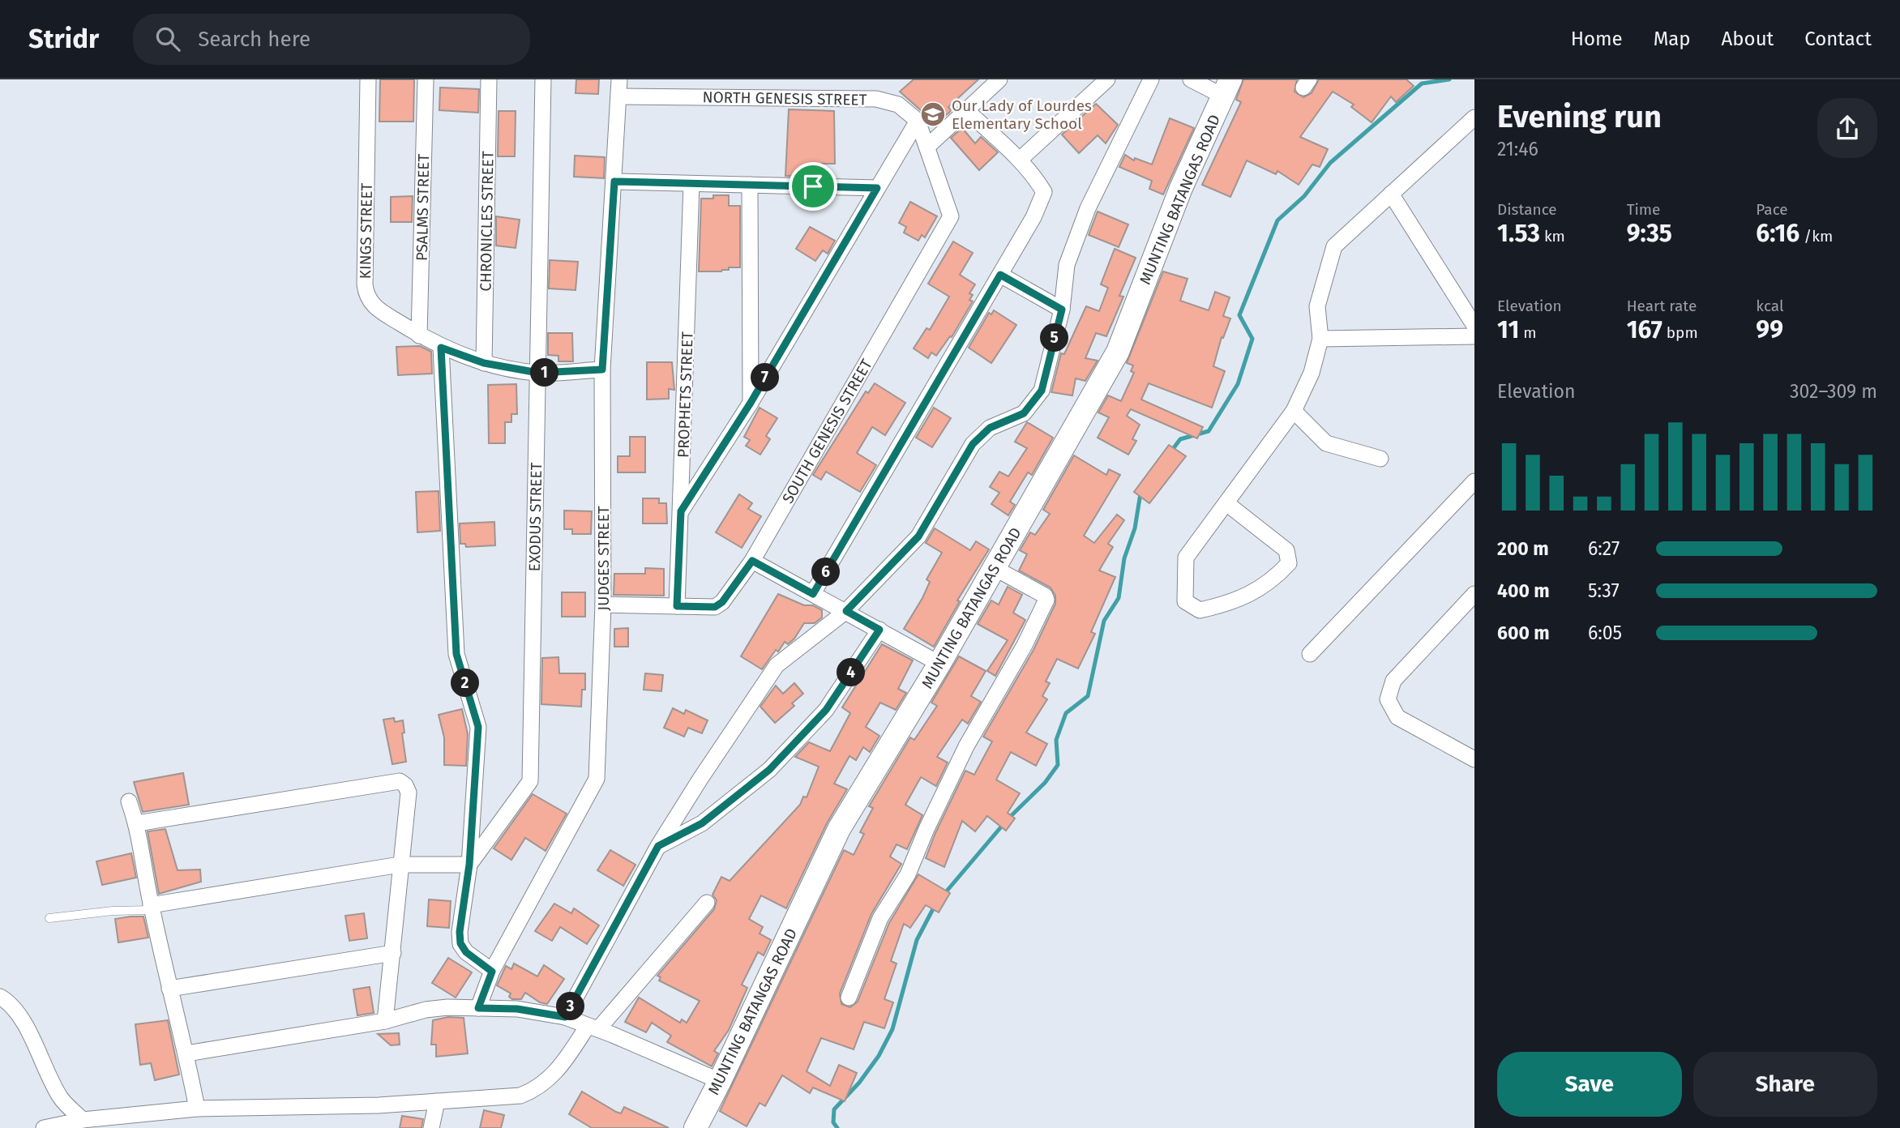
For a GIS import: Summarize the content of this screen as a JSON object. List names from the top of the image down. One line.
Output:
{"streets":{"street":["NORTH GENESIS STREET","MUNTING BATANGAS ROAD","PSALMS STREET","CHRONICLES STREET","KINGS STREET","PROPHETS STREET","SOUTH GENESIS STREET","EXODUS STREET","JUDGES STREET"]},"crossings":[["NORTH GENESIS STREET","JUDGES STREET"],["PSALMS STREET","KINGS STREET"],["CHRONICLES STREET","KINGS STREET"],["KINGS STREET","EXODUS STREET"],["KINGS STREET","JUDGES STREET"],["PROPHETS STREET","SOUTH GENESIS STREET"],["SOUTH GENESIS STREET","JUDGES STREET"]],"places":{"school or university":["Our Lady of Lourdes Elementary School"]},"page":{"header":"Stridr","search":"Search here","nav":["Home","Map","About","Contact"],"heading":["Evening run","21:46"],"stats":[["Distance","1.53 km"],["Time","9:35"],["Pace","6:16 /km"],["Elevation","11 m"],["Heart rate","167 bpm"],["kcal","99"]],"pins":["5","1","7","6","4","2","3"],"chart":["Elevation","302–309 m"],"list":[{"name":"200 m","note":"6:27"},{"name":"400 m","note":"5:37"},{"name":"600 m","note":"6:05"}],"buttons":["Save","Share"]}}
